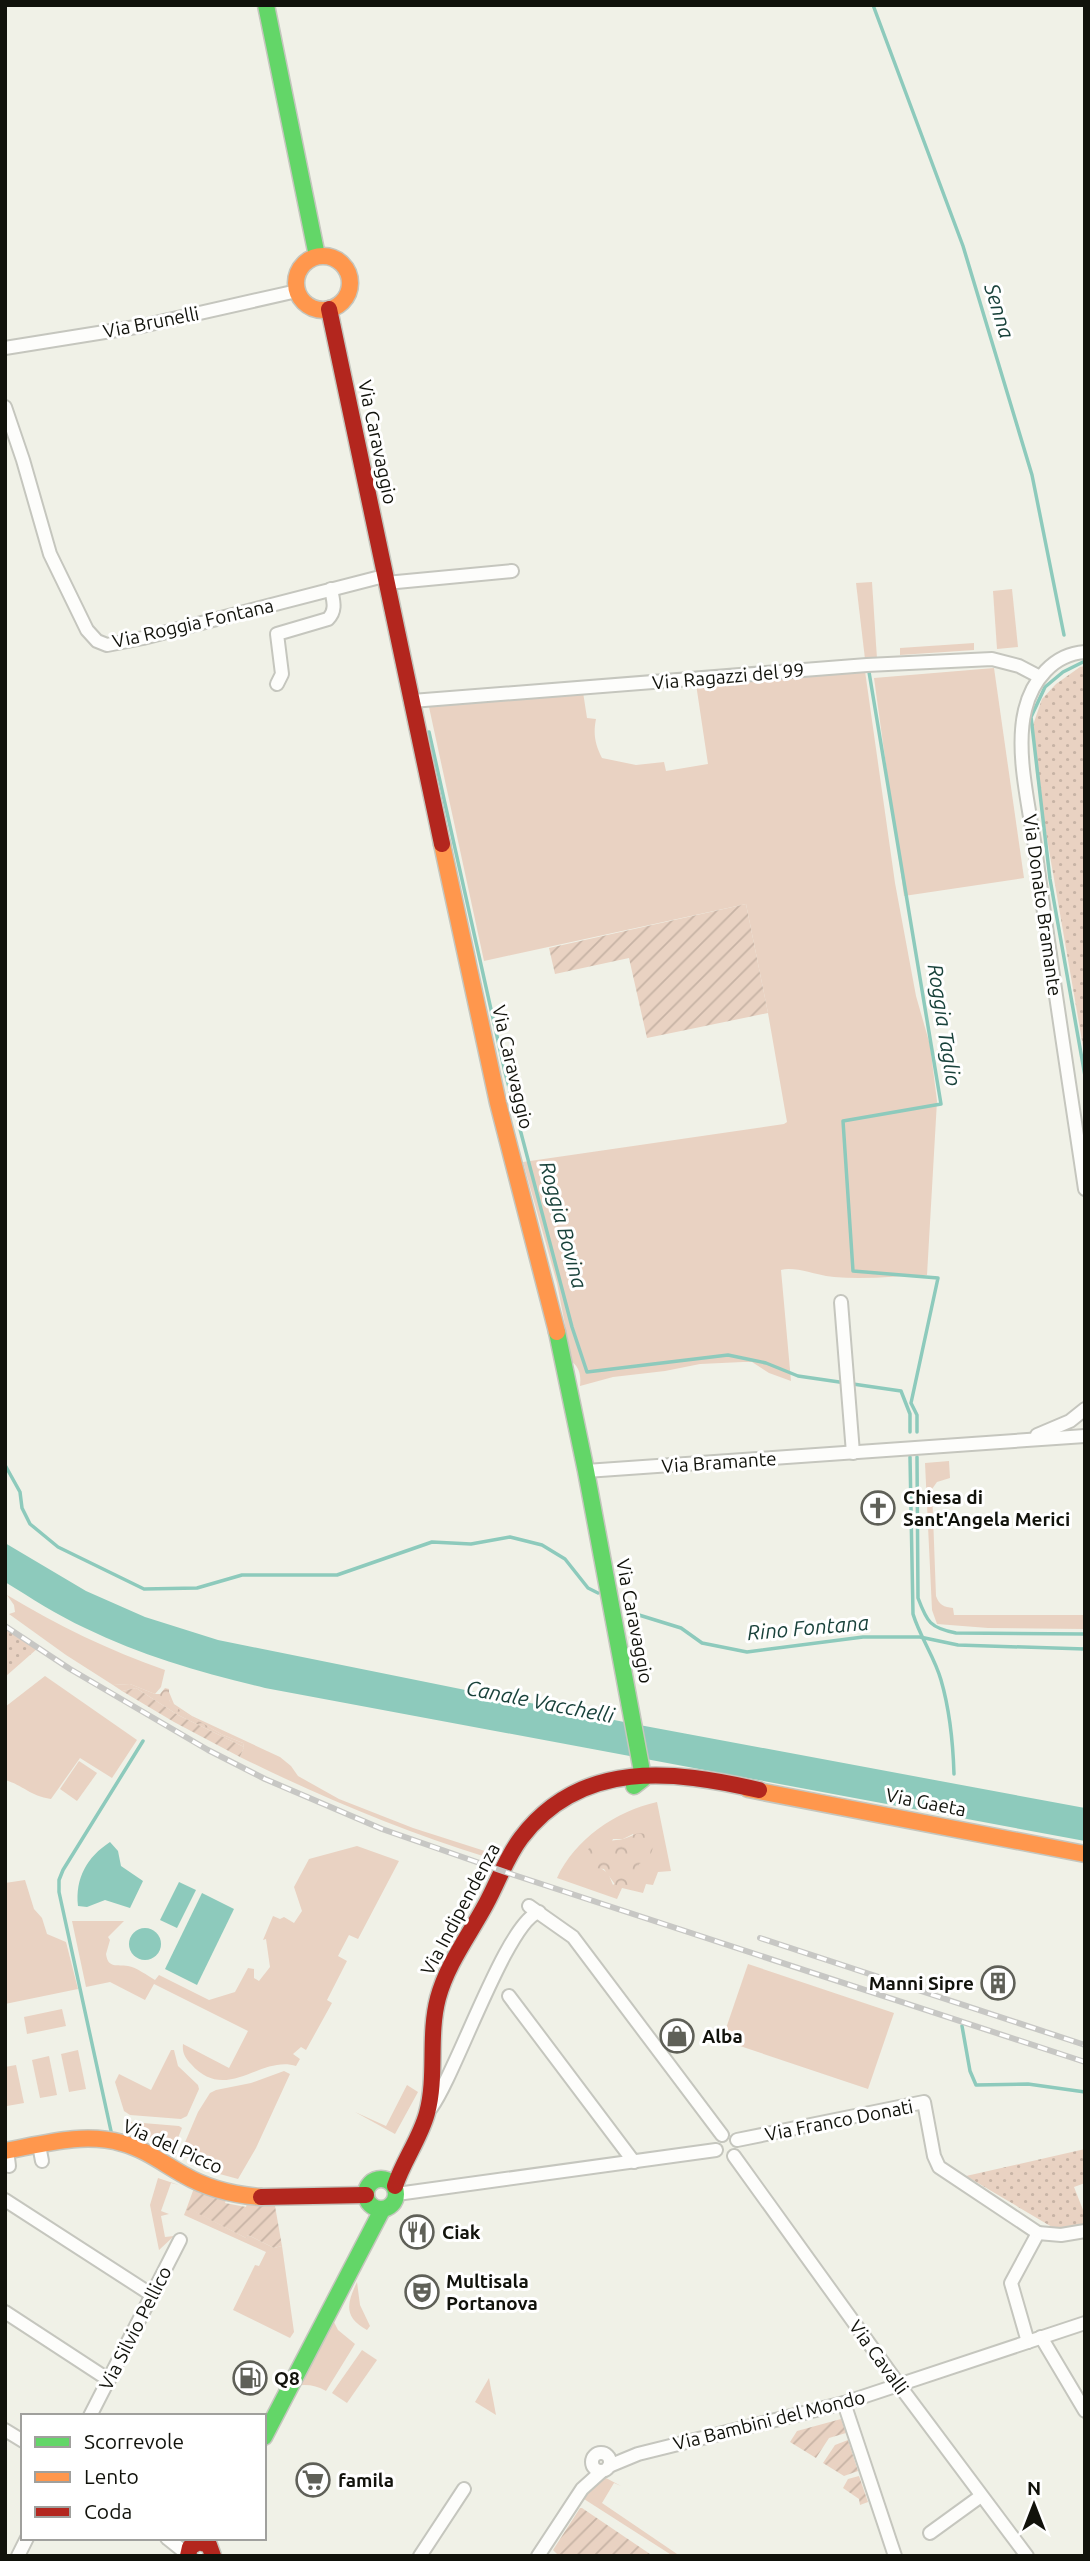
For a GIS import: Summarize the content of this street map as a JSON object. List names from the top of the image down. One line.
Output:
{"streets":{"street":["Via Brunelli","Via Caravaggio","Via Roggia Fontana","Via Ragazzi del 99","Via Donato Bramante","Via Bramante","Via Gaeta","Via Indipendenza","Via Franco Donati","Via del Picco","Via Silvio Pellico","Via Cavalli","Via Bambini del Mondo"]},"crossings":[["Via Brunelli","Via Caravaggio"],["Via Caravaggio","Via Roggia Fontana"],["Via Caravaggio","Via Ragazzi del 99"],["Via Caravaggio","Via Bramante"],["Via Caravaggio","Via Gaeta"],["Via Caravaggio","Via Indipendenza"],["Via Ragazzi del 99","Via Donato Bramante"],["Via Gaeta","Via Indipendenza"],["Via Indipendenza","Via Franco Donati"],["Via Indipendenza","Via Cavalli"],["Via Franco Donati","Via Cavalli"],["Via Cavalli","Via Bambini del Mondo"]],"water":["Senna","Roggia Taglio","Roggia Bovina","Rino Fontana","Canale Vacchelli"],"places":{"church":["Chiesa di Sant'Angela Merici"],"building":["Manni Sipre"],"shop":["Alba"],"restaurant":["Ciak"],"theatre":["Multisala Portanova"],"fuel station":["Q8"],"supermarket":["famila"]},"legend":["Scorrevole","Lento","Coda"],"north":"top"}
